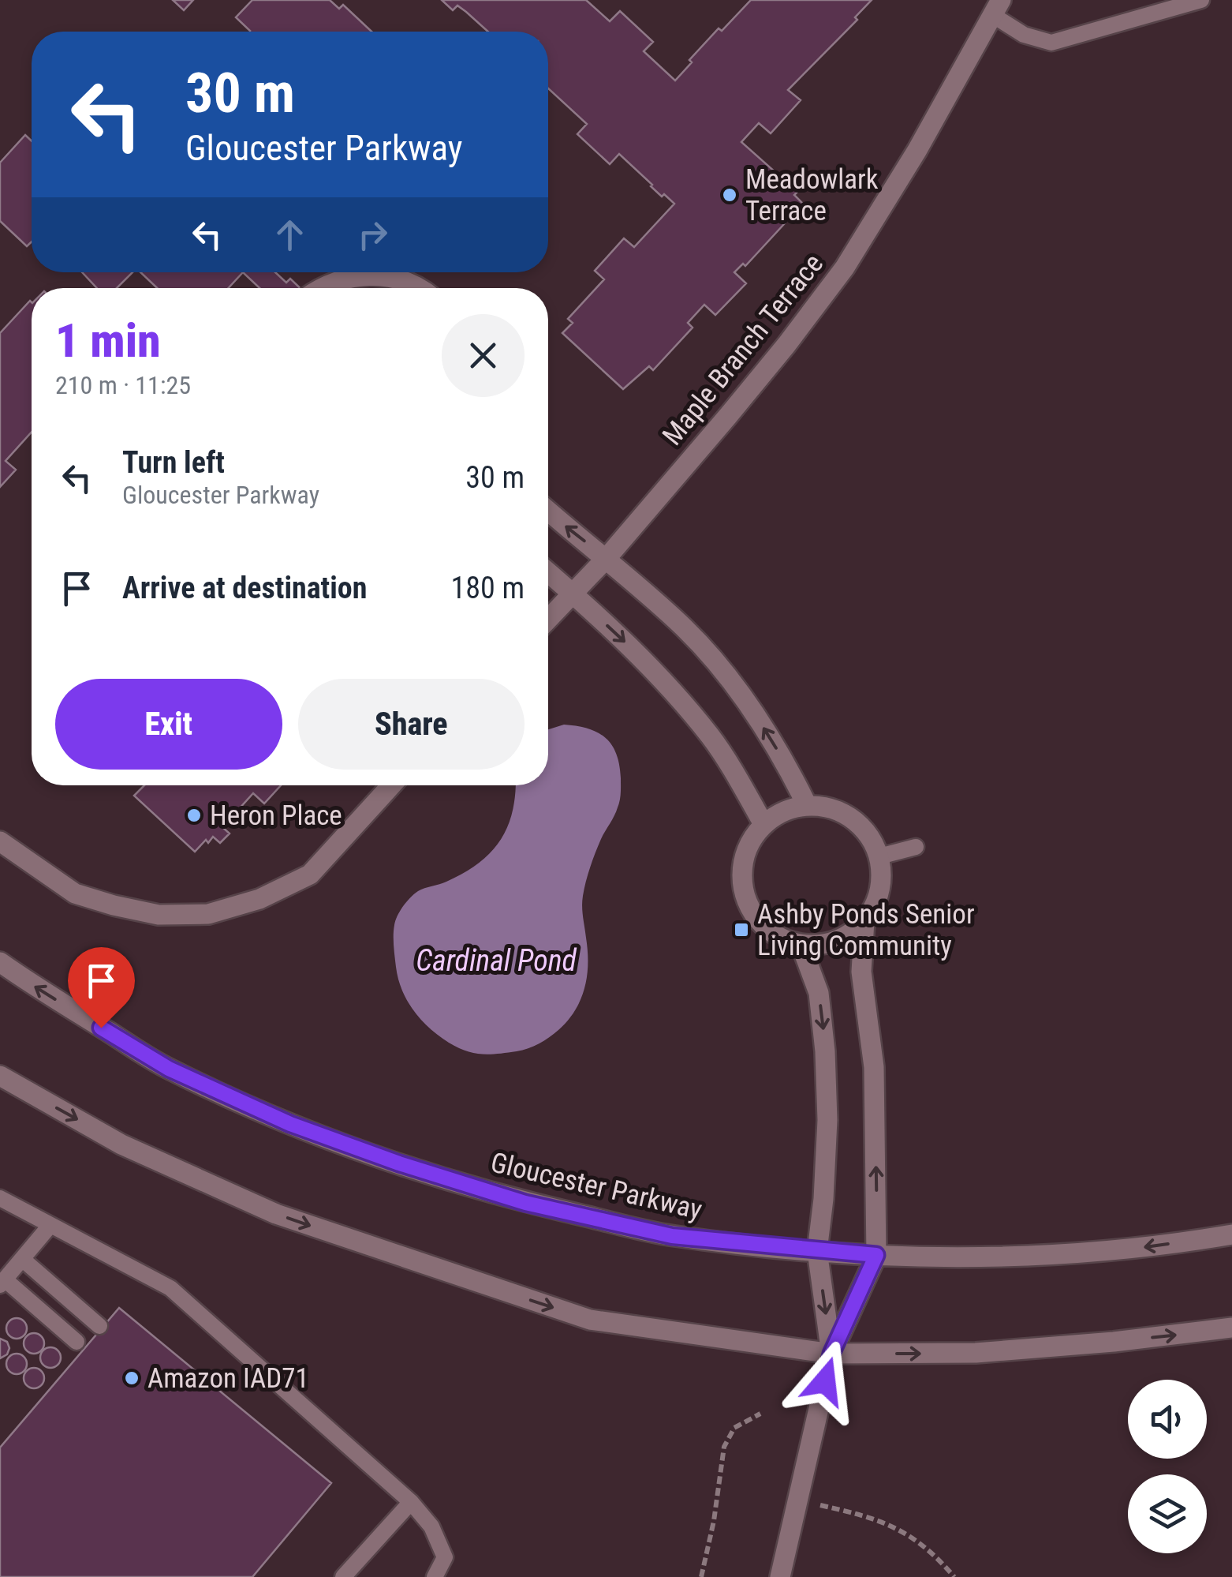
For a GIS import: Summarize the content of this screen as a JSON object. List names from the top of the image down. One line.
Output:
{"streets":{"street":["Maple Branch Terrace","Gloucester Parkway"]},"water":["Cardinal Pond"],"places":{"other":["Meadowlark Terrace","Heron Place","Amazon IAD71"],"transit":["Ashby Ponds Senior Living Community"]},"page":{"turn":["30 m","Gloucester Parkway"],"heading":["1 min","210 m · 11:25"],"list":[{"name":"Turn left","note":"Gloucester Parkway","value":"30 m"},{"name":"Arrive at destination","value":"180 m"}],"buttons":["Exit","Share"]}}
